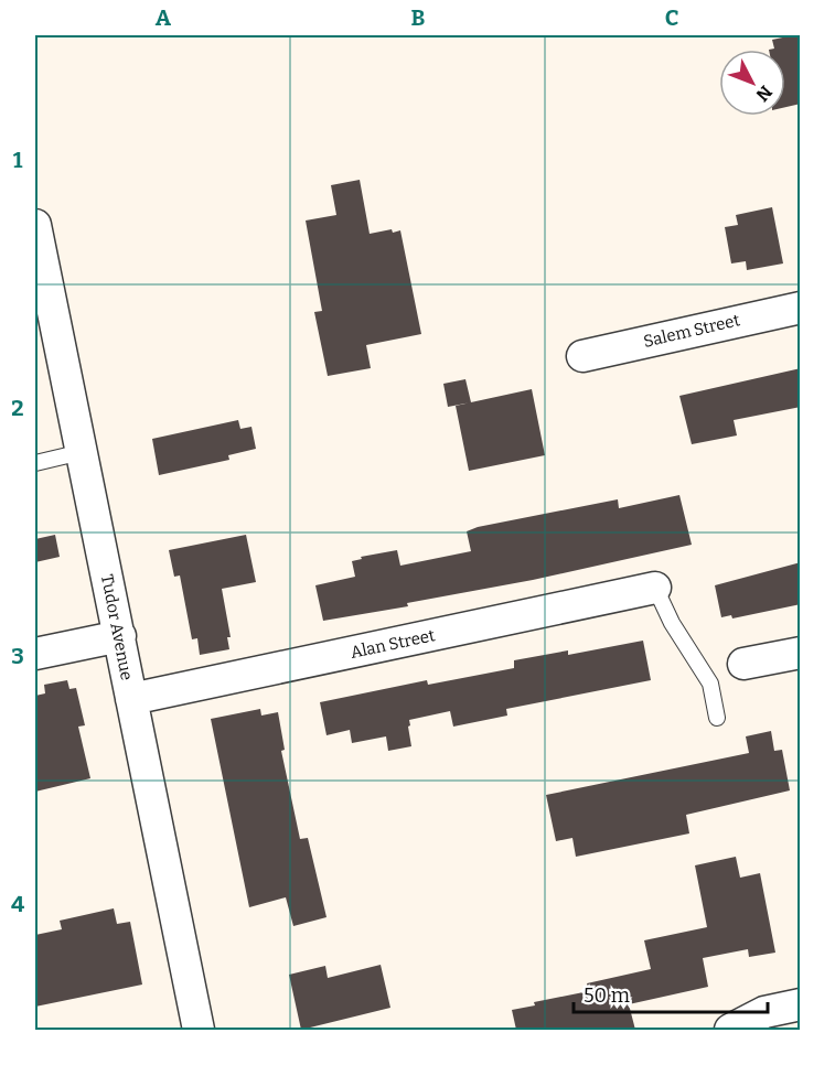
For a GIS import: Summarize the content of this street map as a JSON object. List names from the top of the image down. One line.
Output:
{"streets":{"street":["Salem Street","Tudor Avenue","Alan Street"]},"crossings":[["Tudor Avenue","Alan Street"]],"scale_bar":"50 m","north":"bottom right","grid":{"columns":["A","B","C"],"rows":["1","2","3","4"]}}
